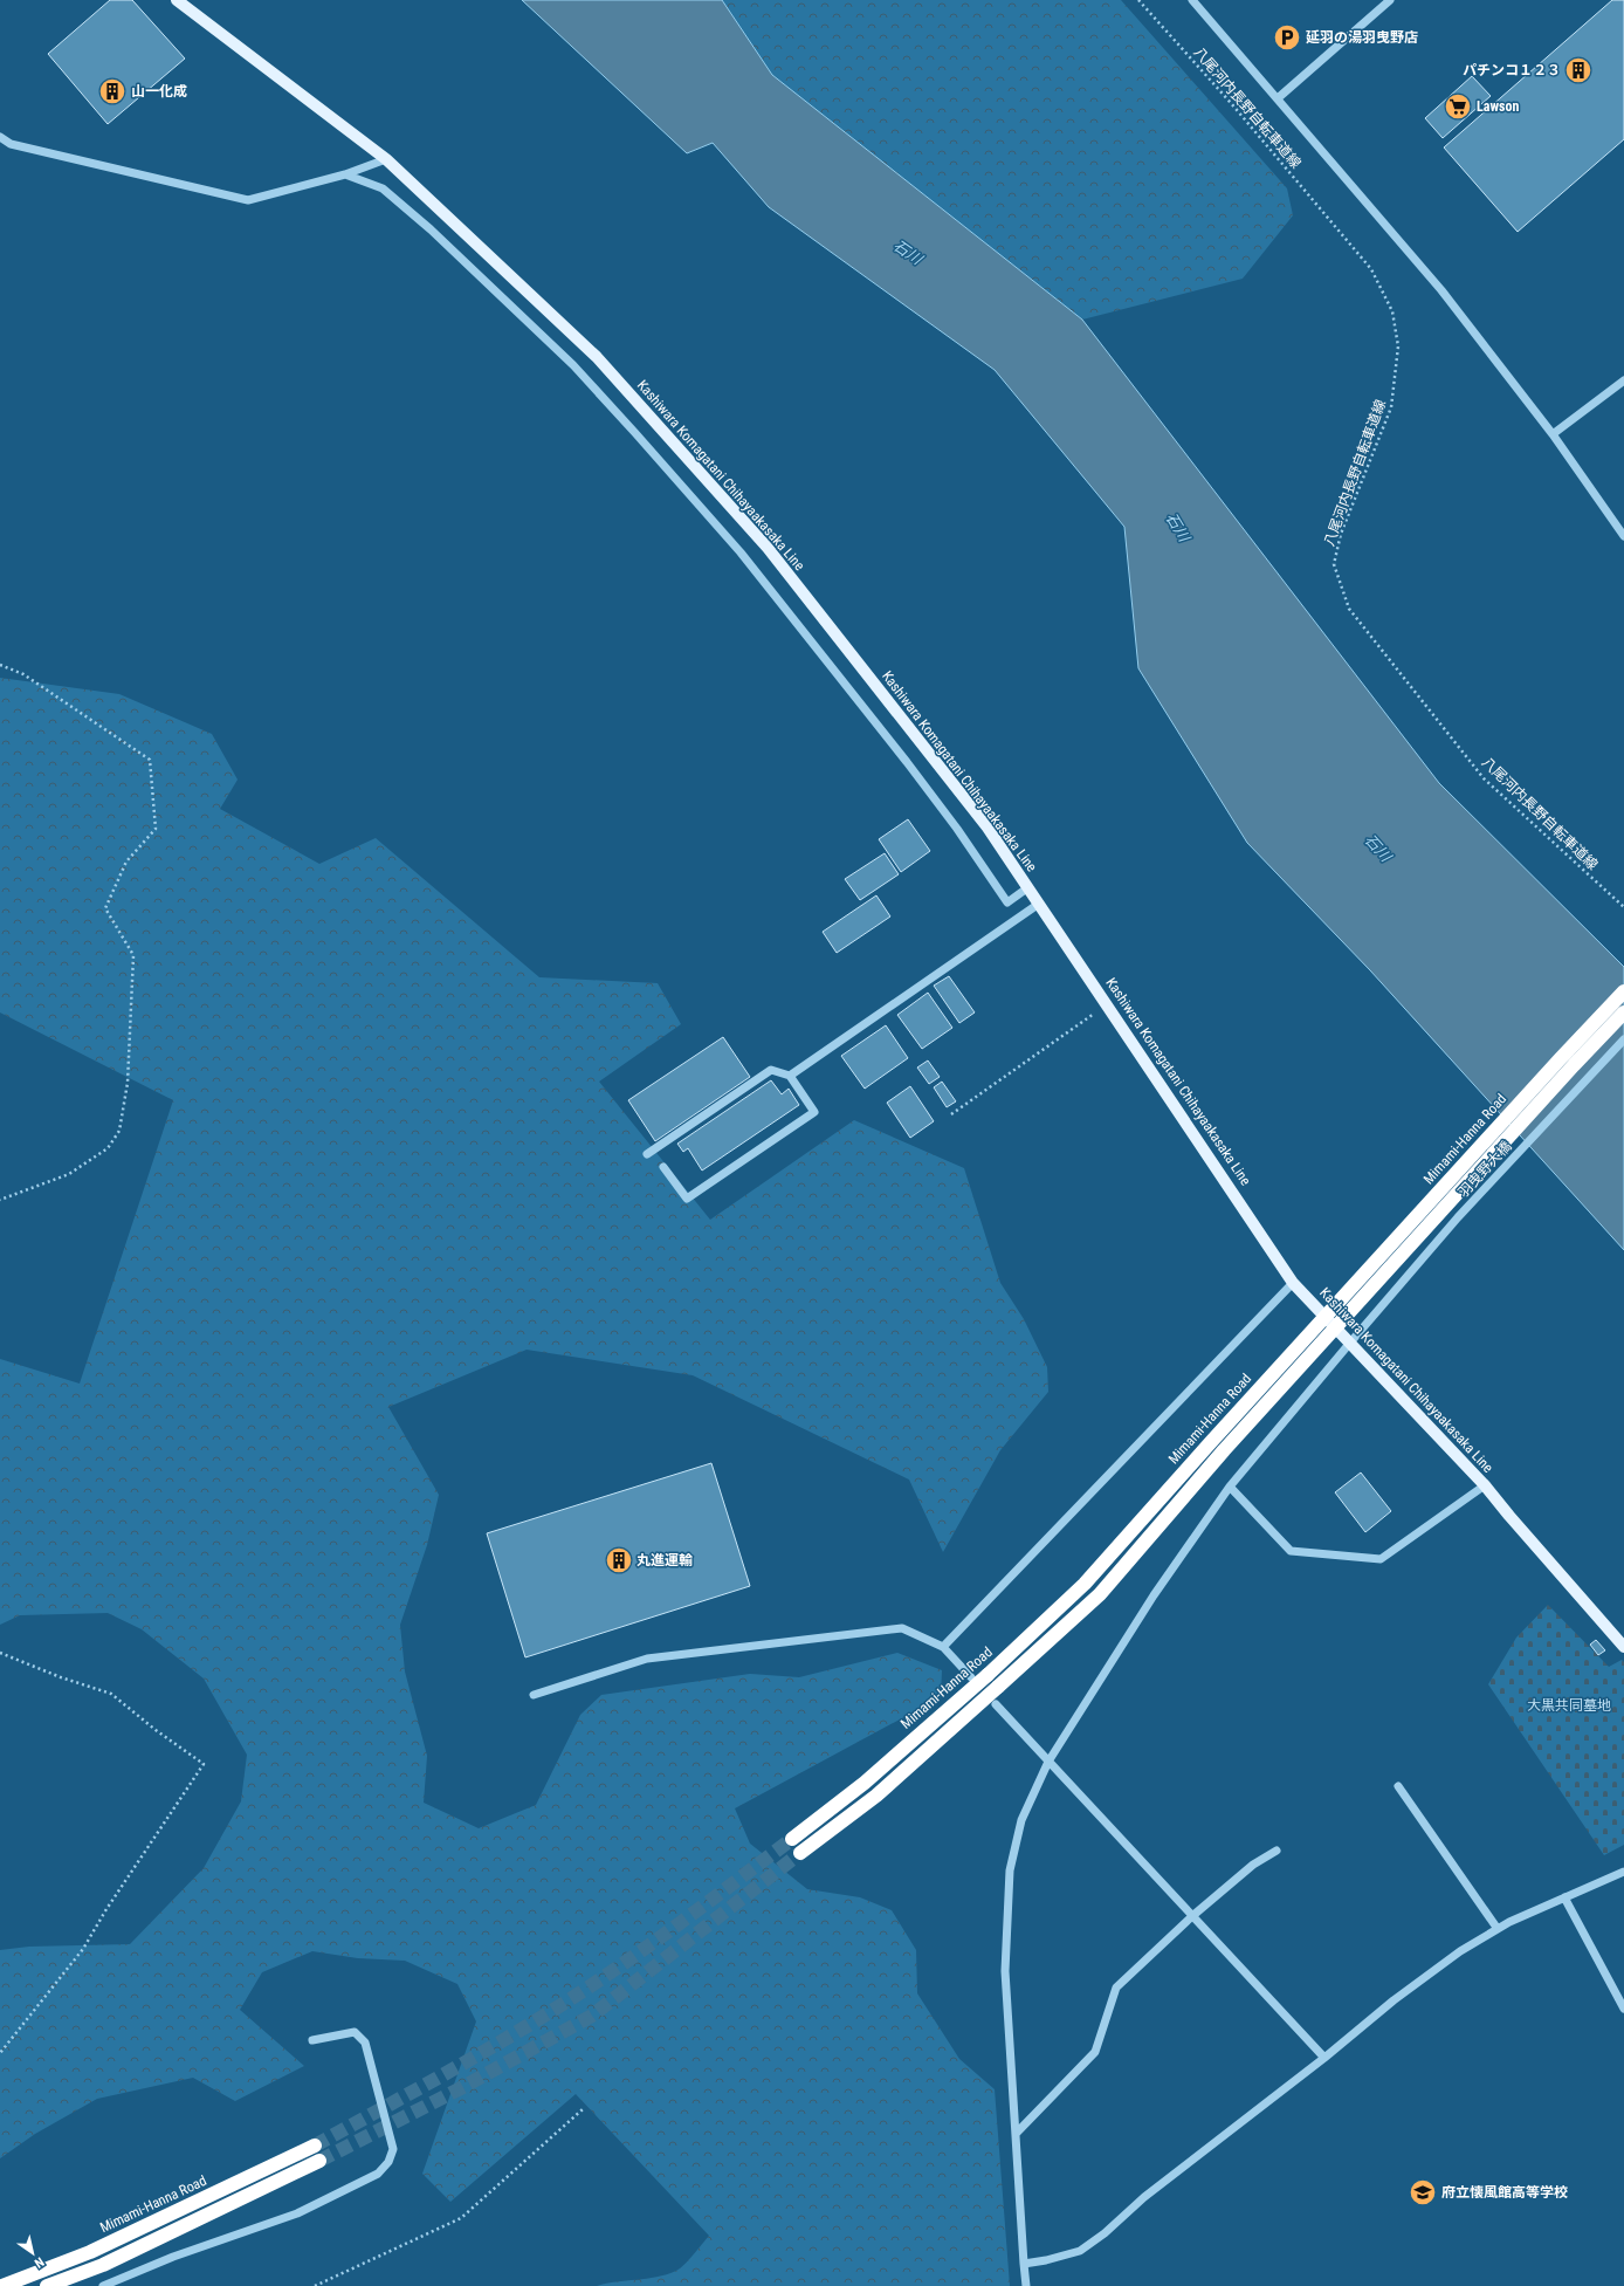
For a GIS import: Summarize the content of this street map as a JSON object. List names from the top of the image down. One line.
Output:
{"streets":{"highway":["Mimami-Hanna Road"],"main road":["Kashiwara Komagatani Chihayaakasaka Line"],"street":["羽曳野大橋"],"path":["八尾河内長野自転車道線"]},"crossings":[["Kashiwara Komagatani Chihayaakasaka Line","羽曳野大橋"]],"water":["石川"],"parks":["大黒共同墓地"],"places":{"parking":["延羽の湯羽曳野店"],"building":["パチンコ１２３","山一化成","丸進運輸"],"supermarket":["Lawson"],"school or university":["府立懐風館高等学校"]},"north":"bottom right"}
